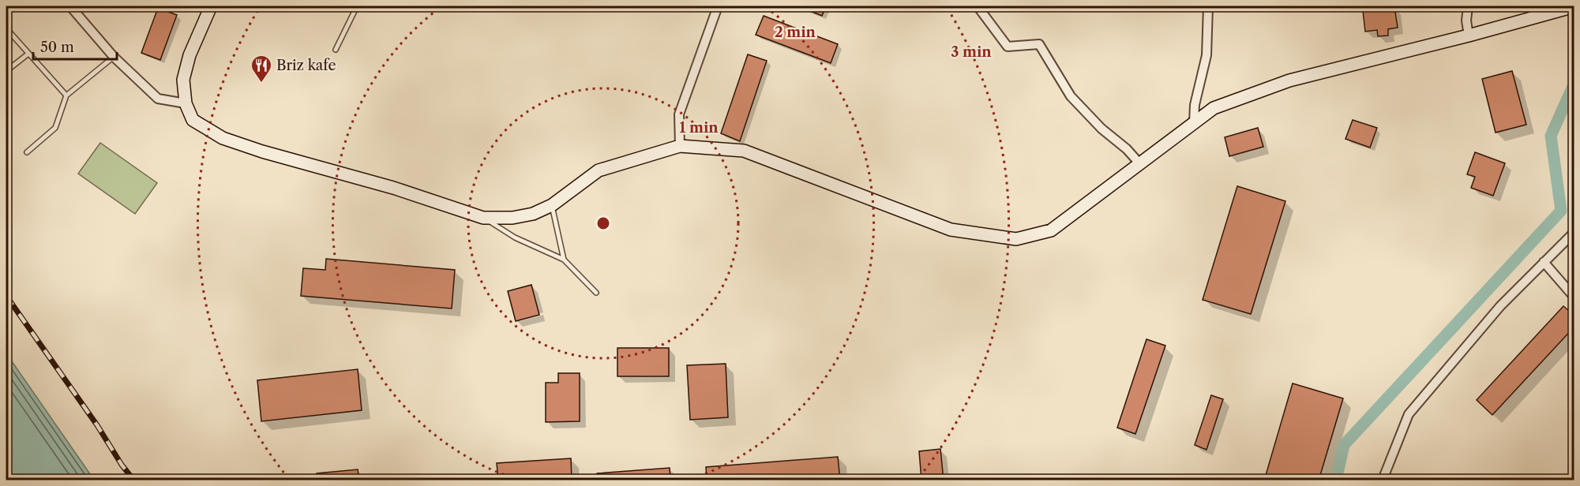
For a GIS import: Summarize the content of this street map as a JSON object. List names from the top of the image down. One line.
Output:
{"places":{"restaurant":["Briz kafe"]},"scale_bar":"50 m","rings":["2 min","3 min","1 min"]}
